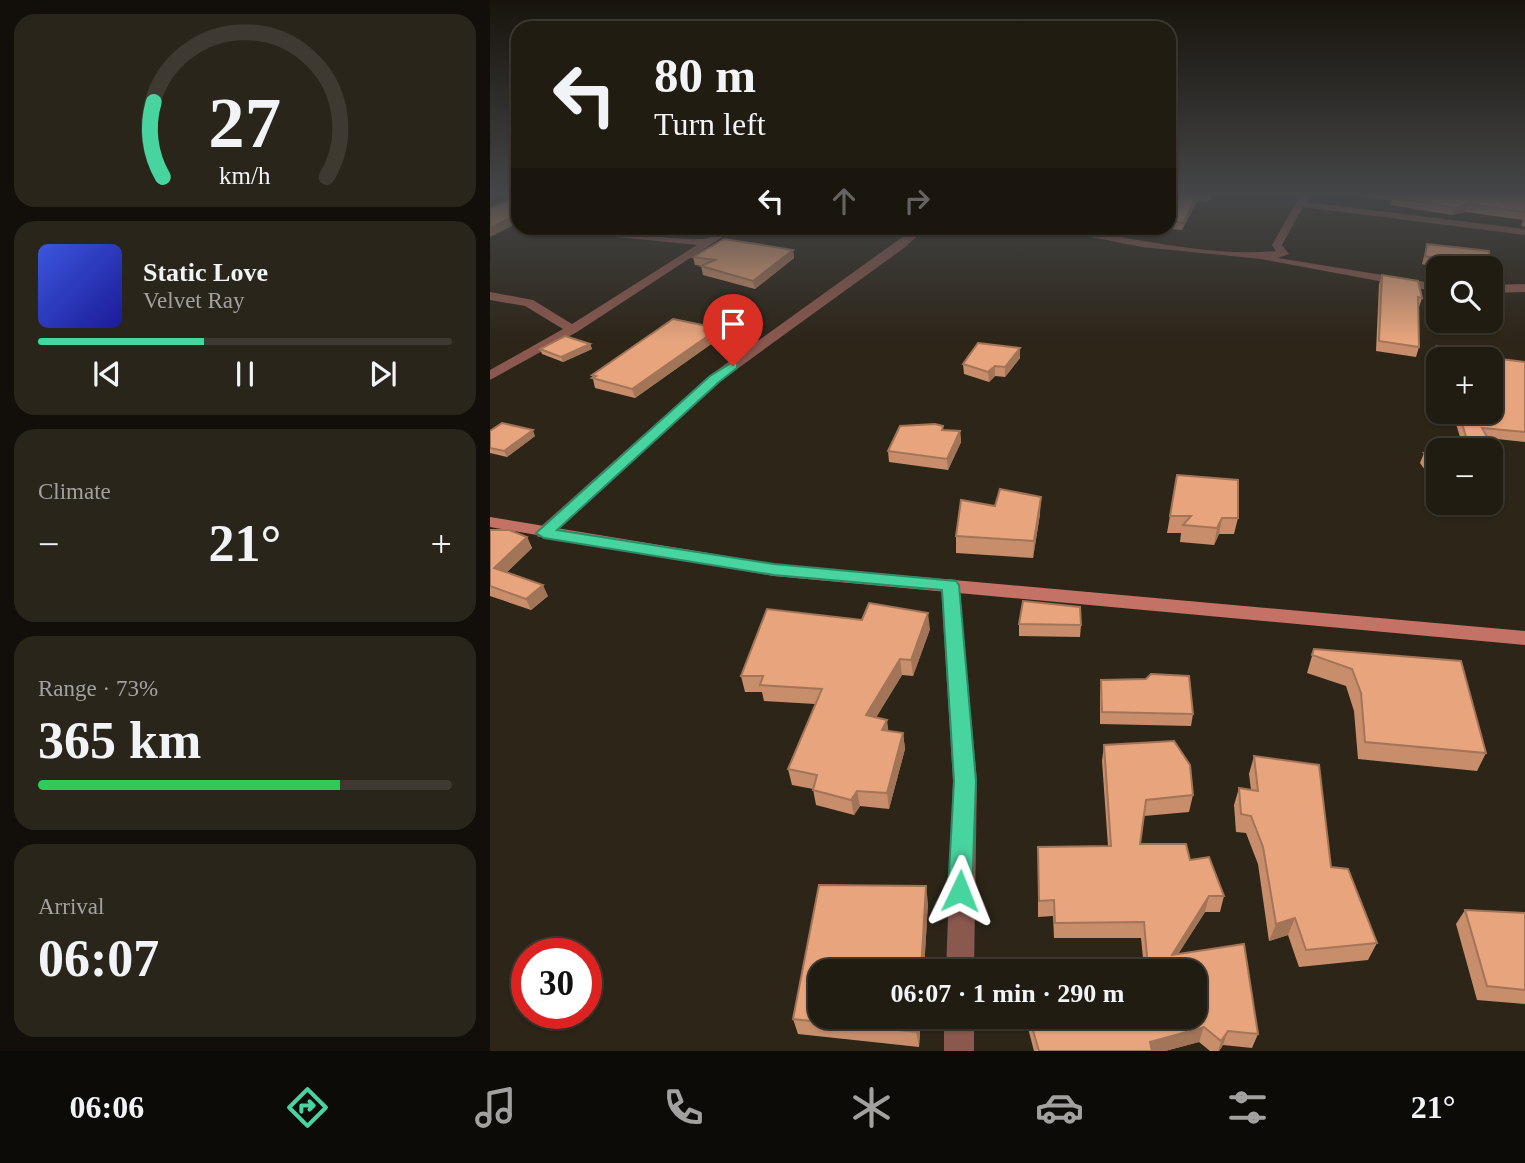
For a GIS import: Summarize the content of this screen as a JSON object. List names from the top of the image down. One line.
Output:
{"page":{"turn":["80 m","Turn left"],"song":["Static Love","Velvet Ray"],"map_buttons":["+","−"],"tile":["Climate",["Range · 73%","365 km"],["Arrival","06:07"]],"heat":["−","21°","+"],"limit":"30","trip":"06:07 · 1 min · 290 m","tabs":["06:06","21°"],"gauge":["27","km/h"]}}
